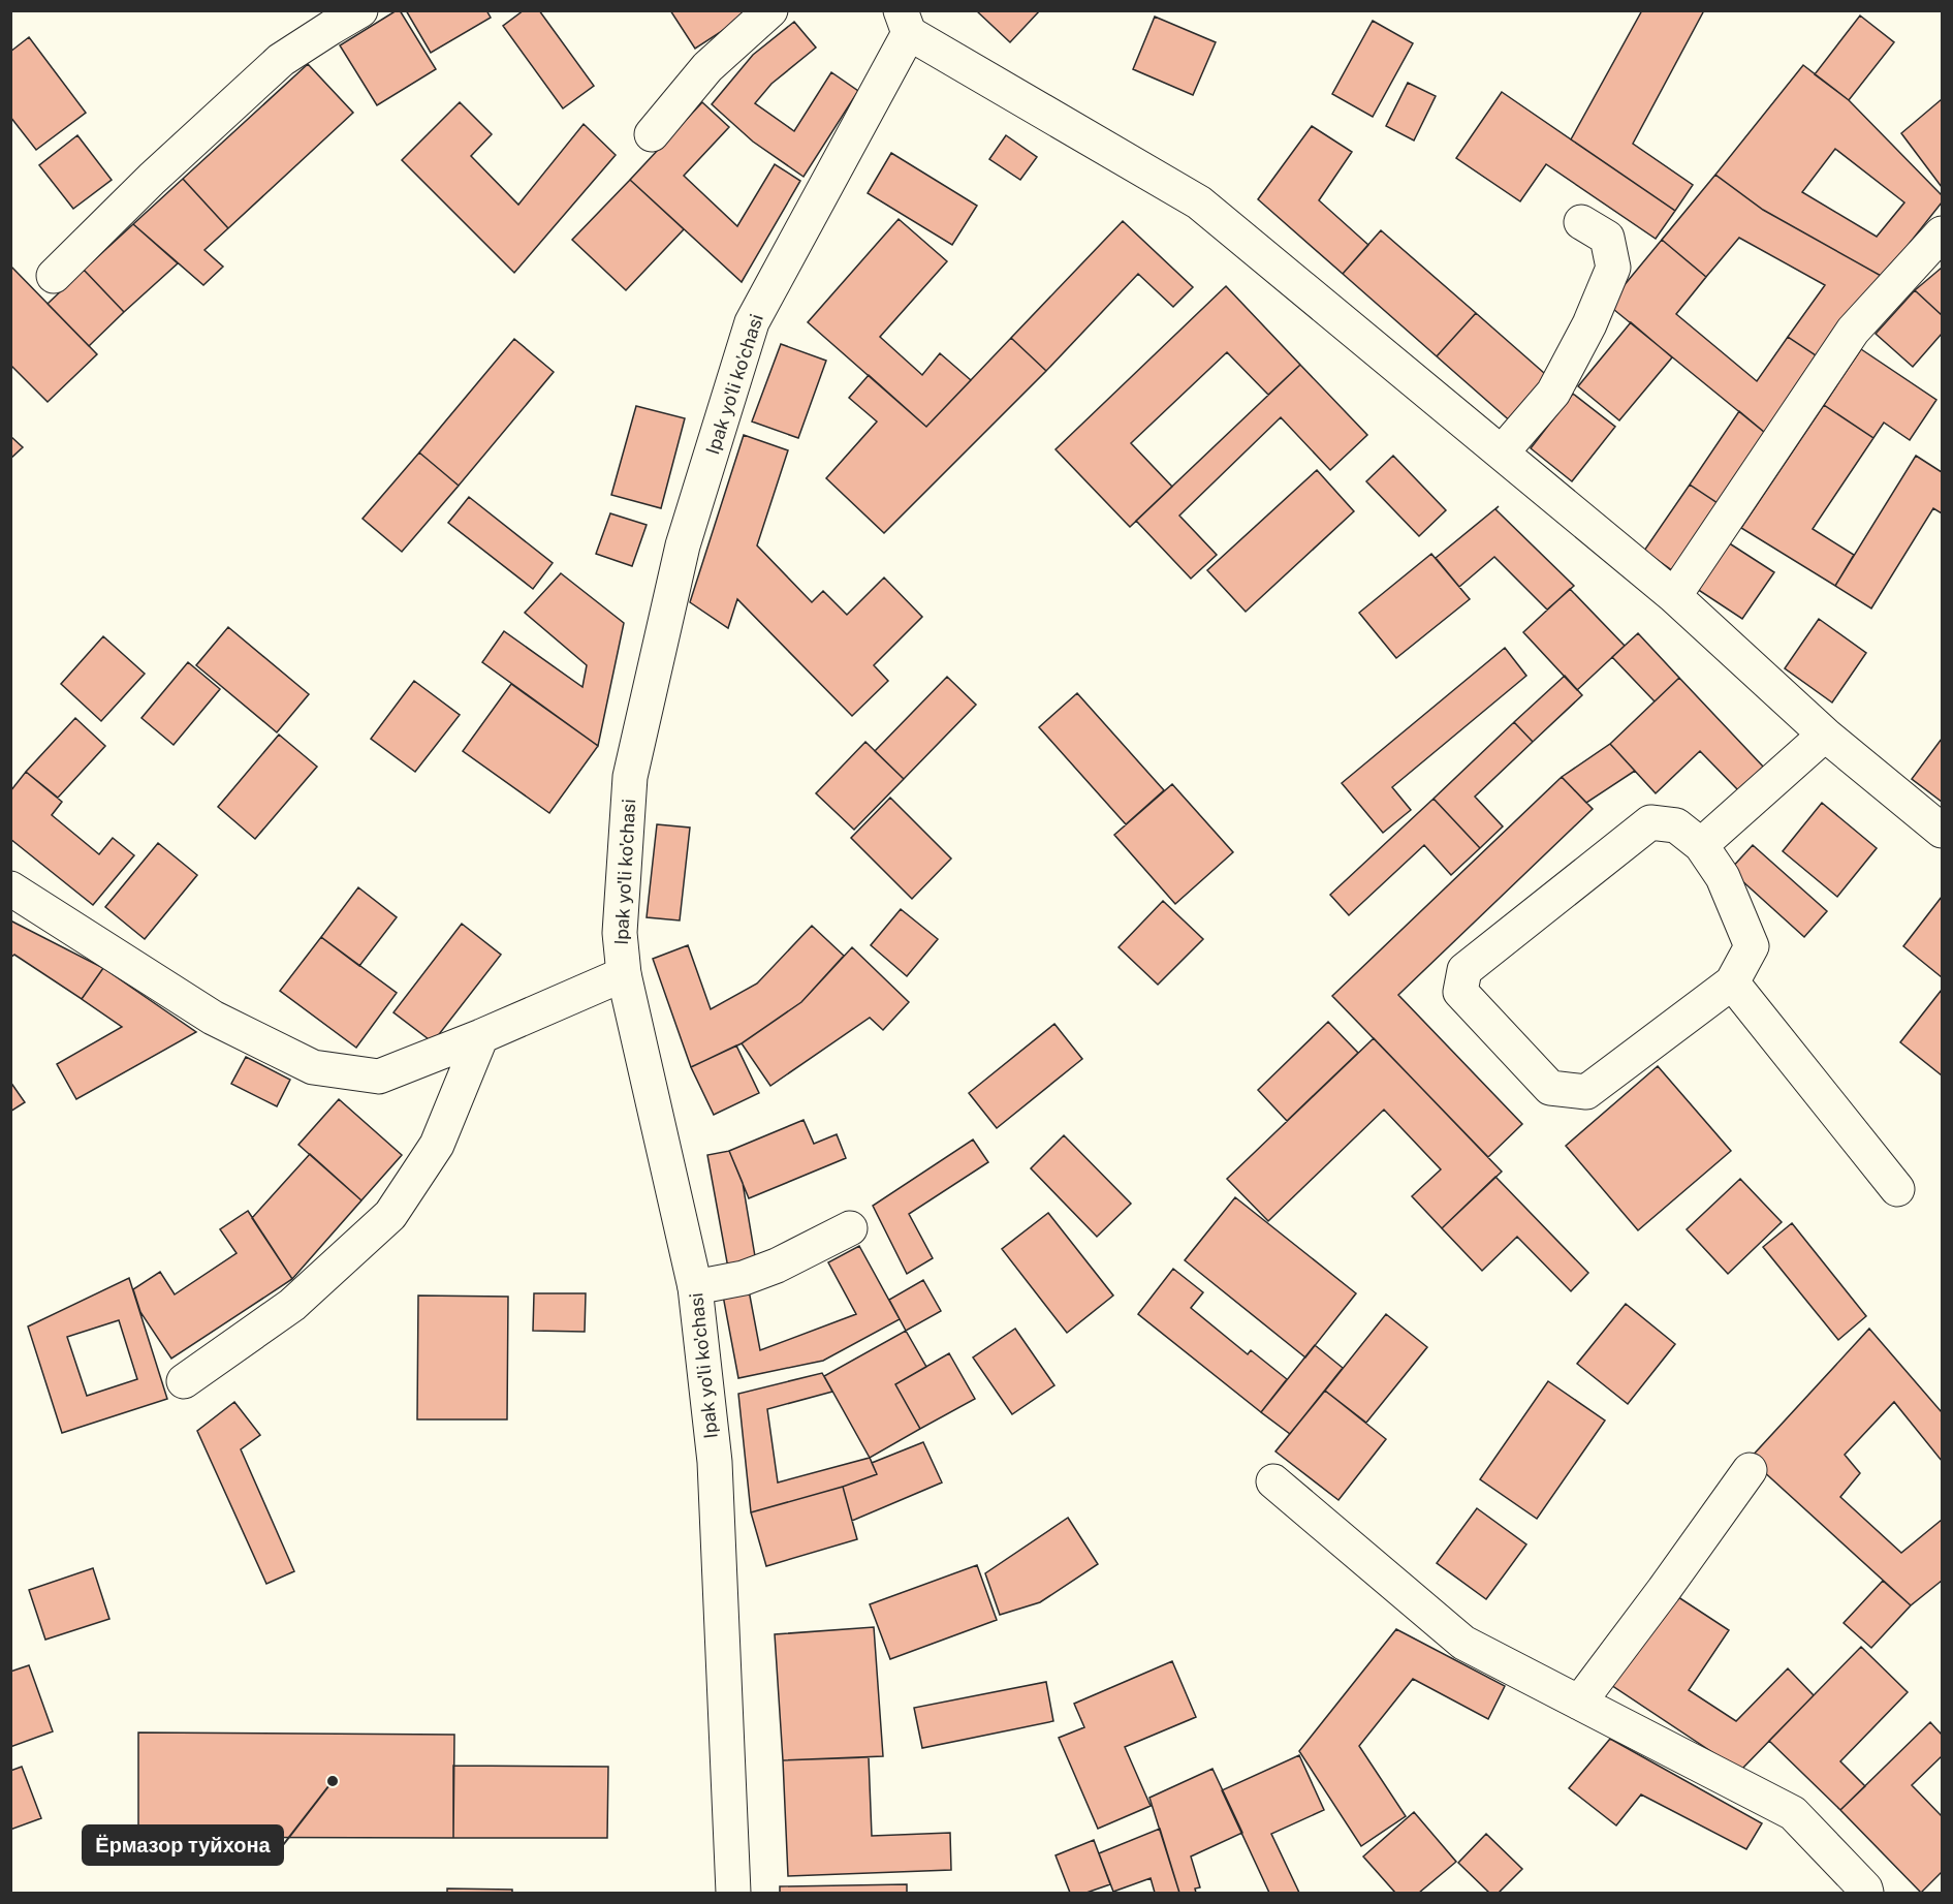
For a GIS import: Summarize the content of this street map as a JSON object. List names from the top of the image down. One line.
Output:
{"streets":{"street":["Ipak yo'li ko'chasi"]},"places":["Ёрмазор туйхона"]}
